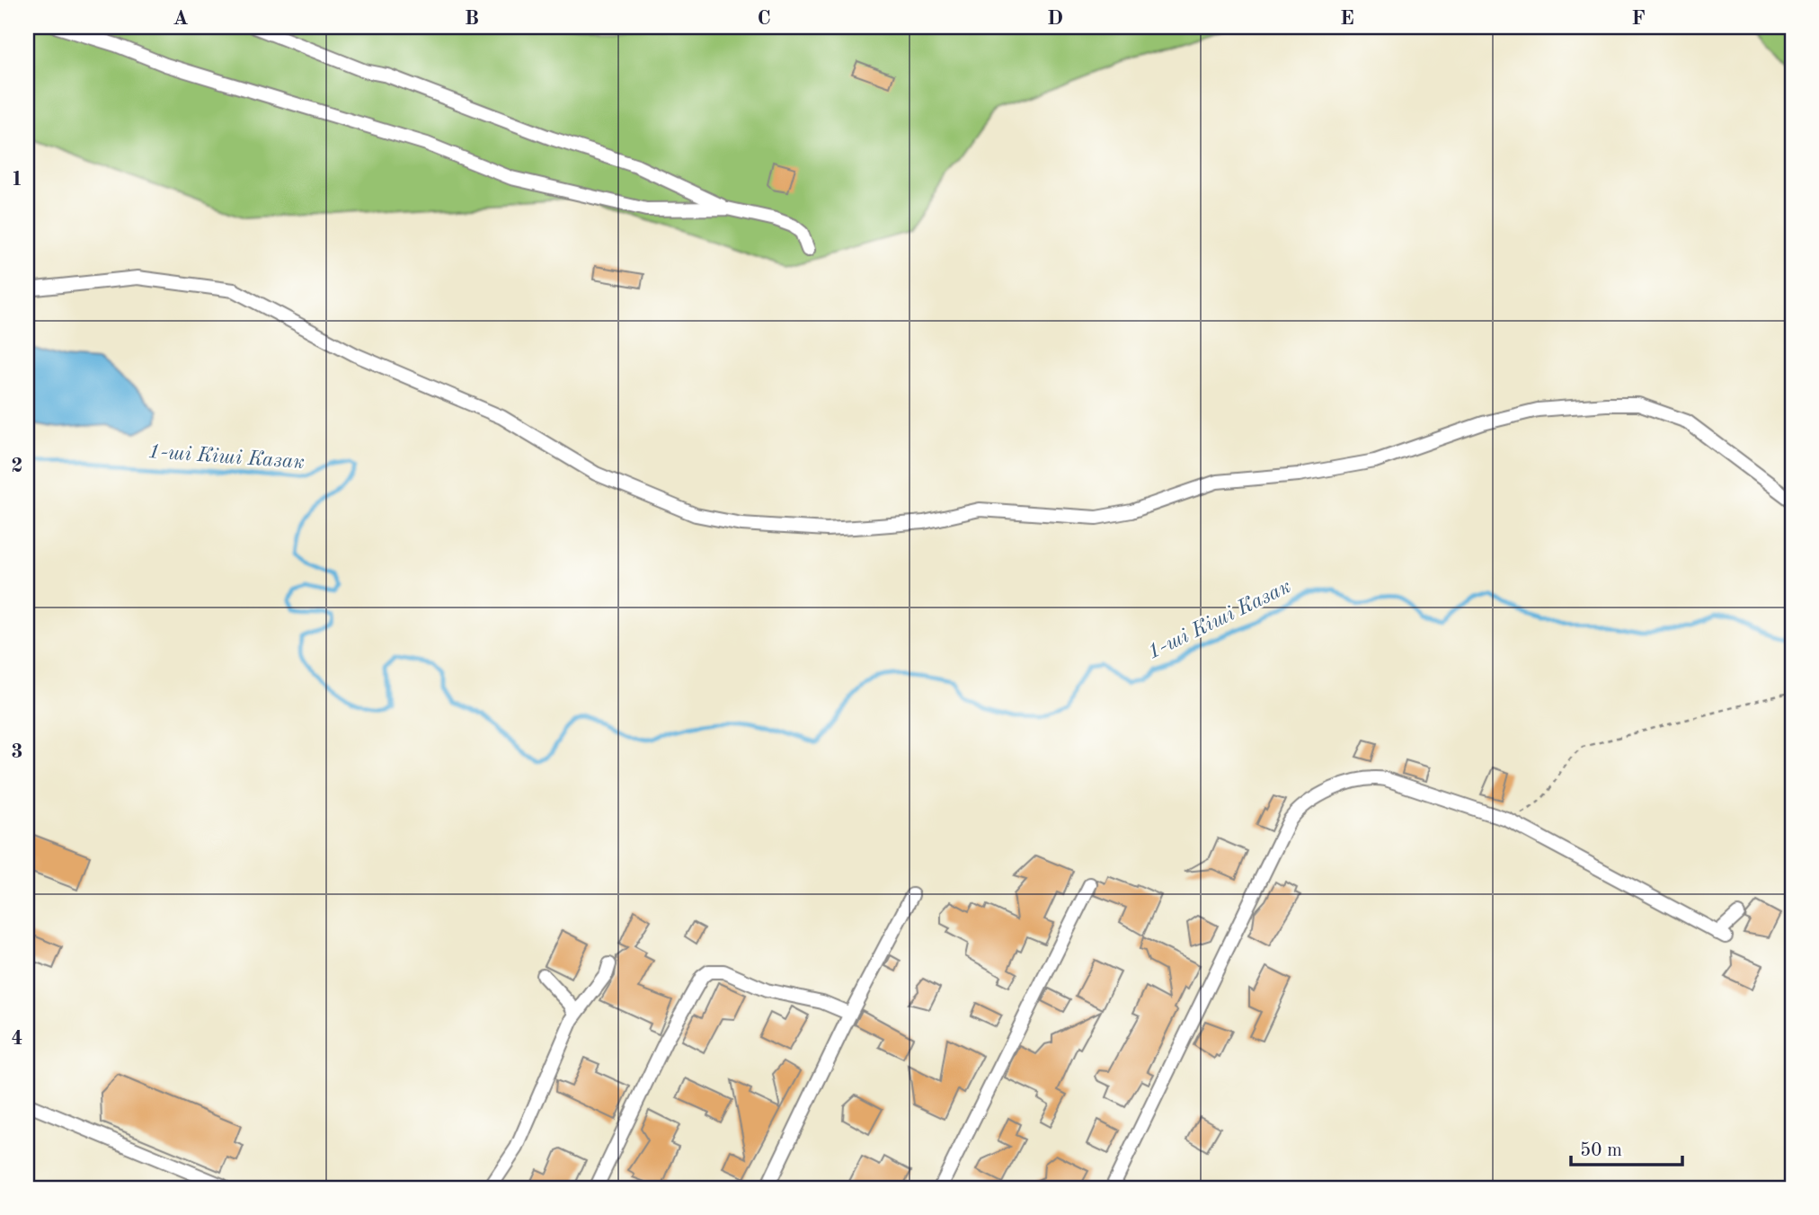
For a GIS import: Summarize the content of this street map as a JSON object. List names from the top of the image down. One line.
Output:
{"water":["1-ші Кіші Казак"],"scale_bar":"50 m","grid":{"columns":["A","B","C","D","E","F"],"rows":["1","2","3","4"]}}
